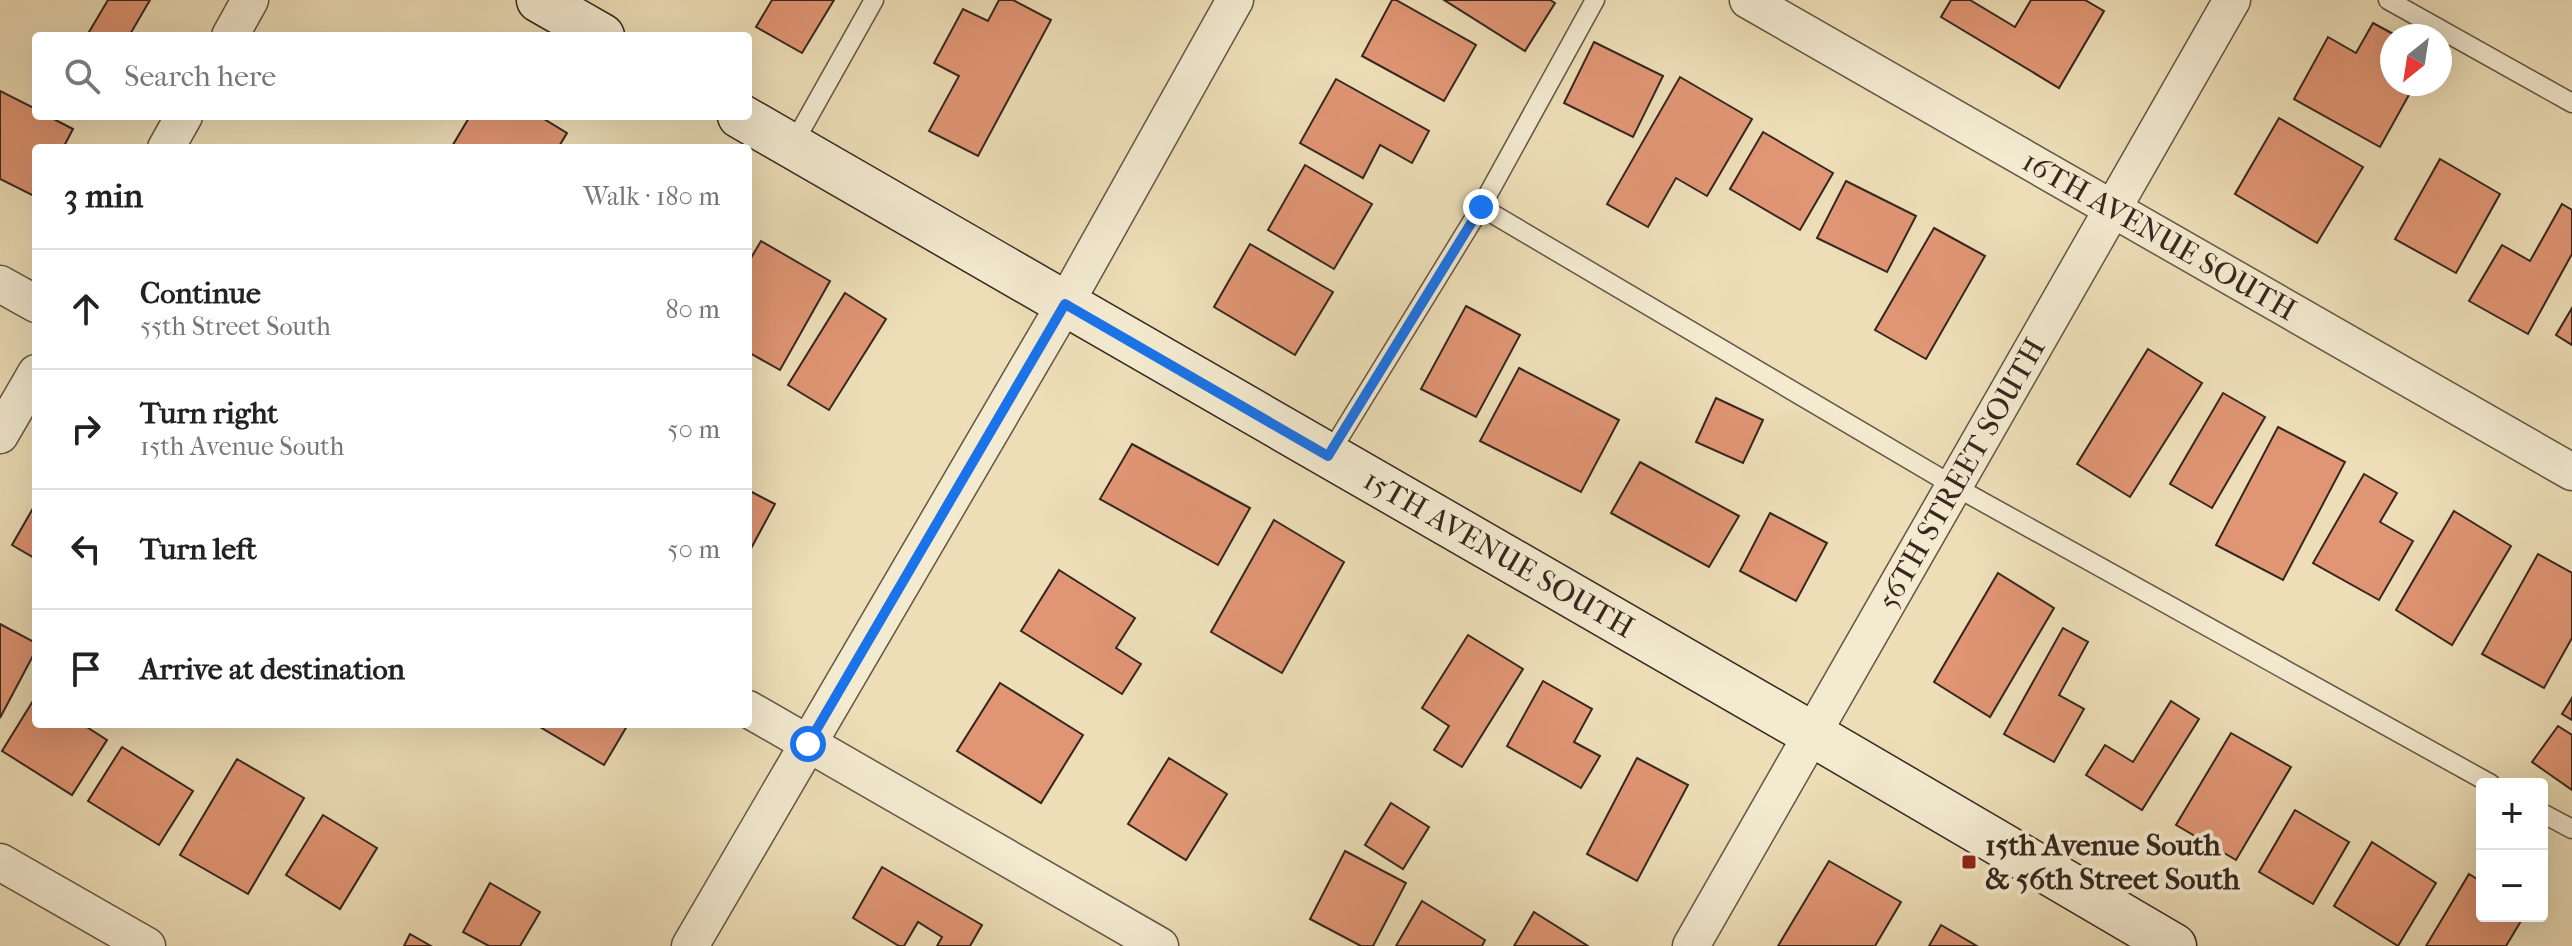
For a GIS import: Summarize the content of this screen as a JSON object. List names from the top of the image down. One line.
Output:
{"streets":{"street":["16TH AVENUE SOUTH","56TH STREET SOUTH","15TH AVENUE SOUTH"]},"crossings":[["16TH AVENUE SOUTH","56TH STREET SOUTH"],["56TH STREET SOUTH","15TH AVENUE SOUTH"]],"places":{"transit":["15th Avenue South & 56th Street South"]},"north":"bottom left","page":{"search":"Search here","heading":["3 min","Walk · 180 m"],"list":[["Continue","55th Street South","80 m"],["Turn right","15th Avenue South","50 m"],["Turn left","50 m"],"Arrive at destination"],"map_buttons":["+","−"]}}
